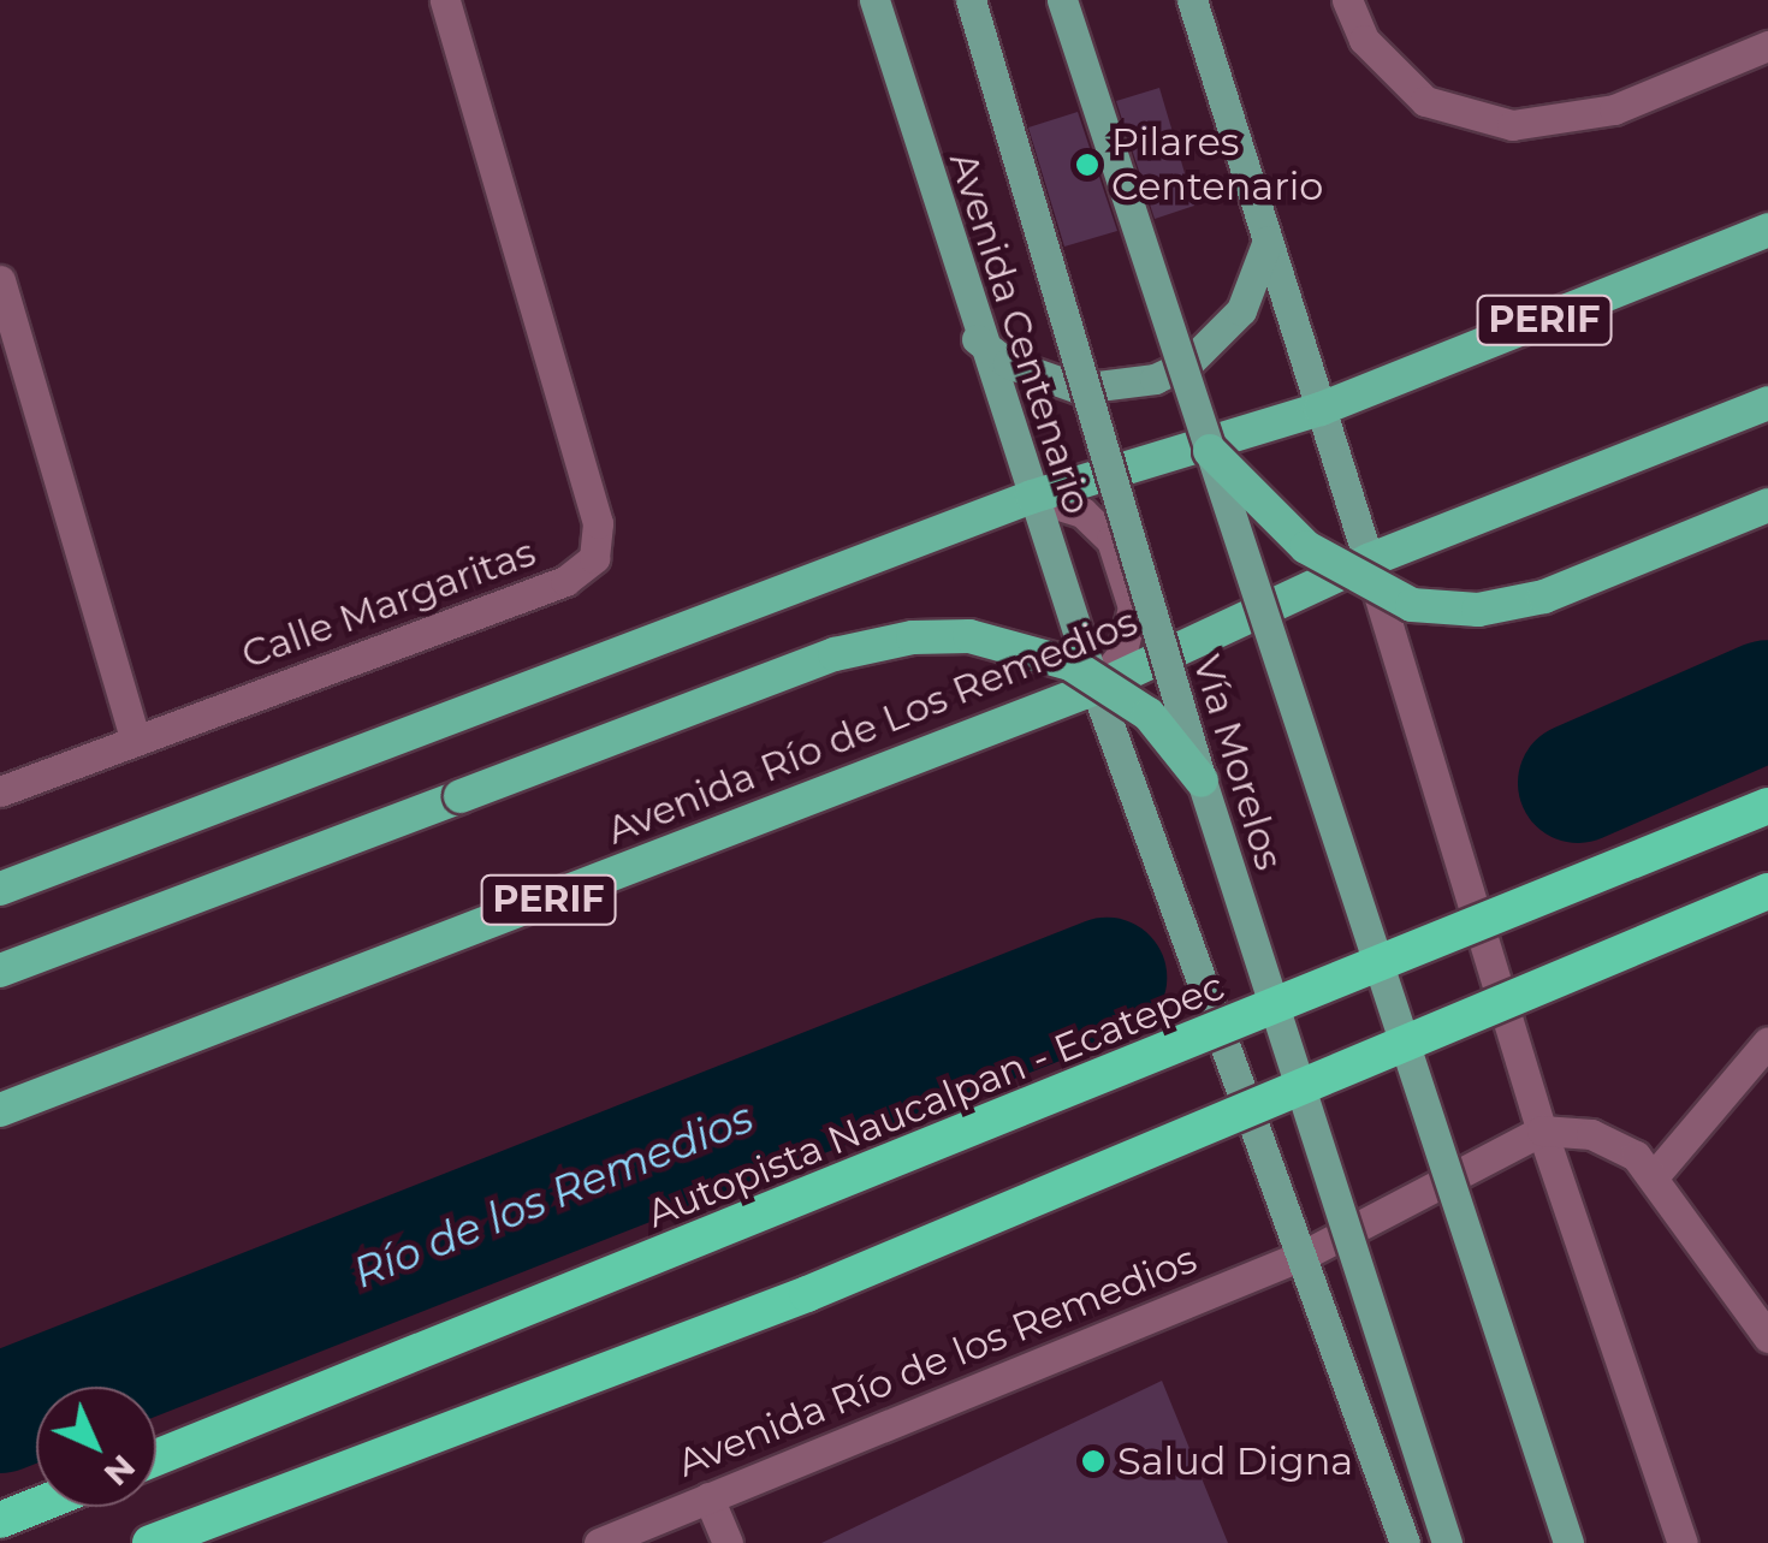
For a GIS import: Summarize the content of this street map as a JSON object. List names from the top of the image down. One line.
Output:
{"streets":{"highway":["PERIF","Avenida Río de Los Remedios","Autopista Naucalpan - Ecatepec"],"main road":["Avenida Centenario","Vía Morelos","Avenida Río de los Remedios"],"street":["Calle Margaritas"]},"crossings":[["PERIF","Avenida Centenario"],["Avenida Centenario","Avenida Río de Los Remedios"],["Avenida Centenario","Avenida Río de los Remedios"],["Avenida Río de Los Remedios","Avenida Río de los Remedios"]],"water":["Río de los Remedios"],"places":["Pilares Centenario","Salud Digna"],"north":"bottom right"}
